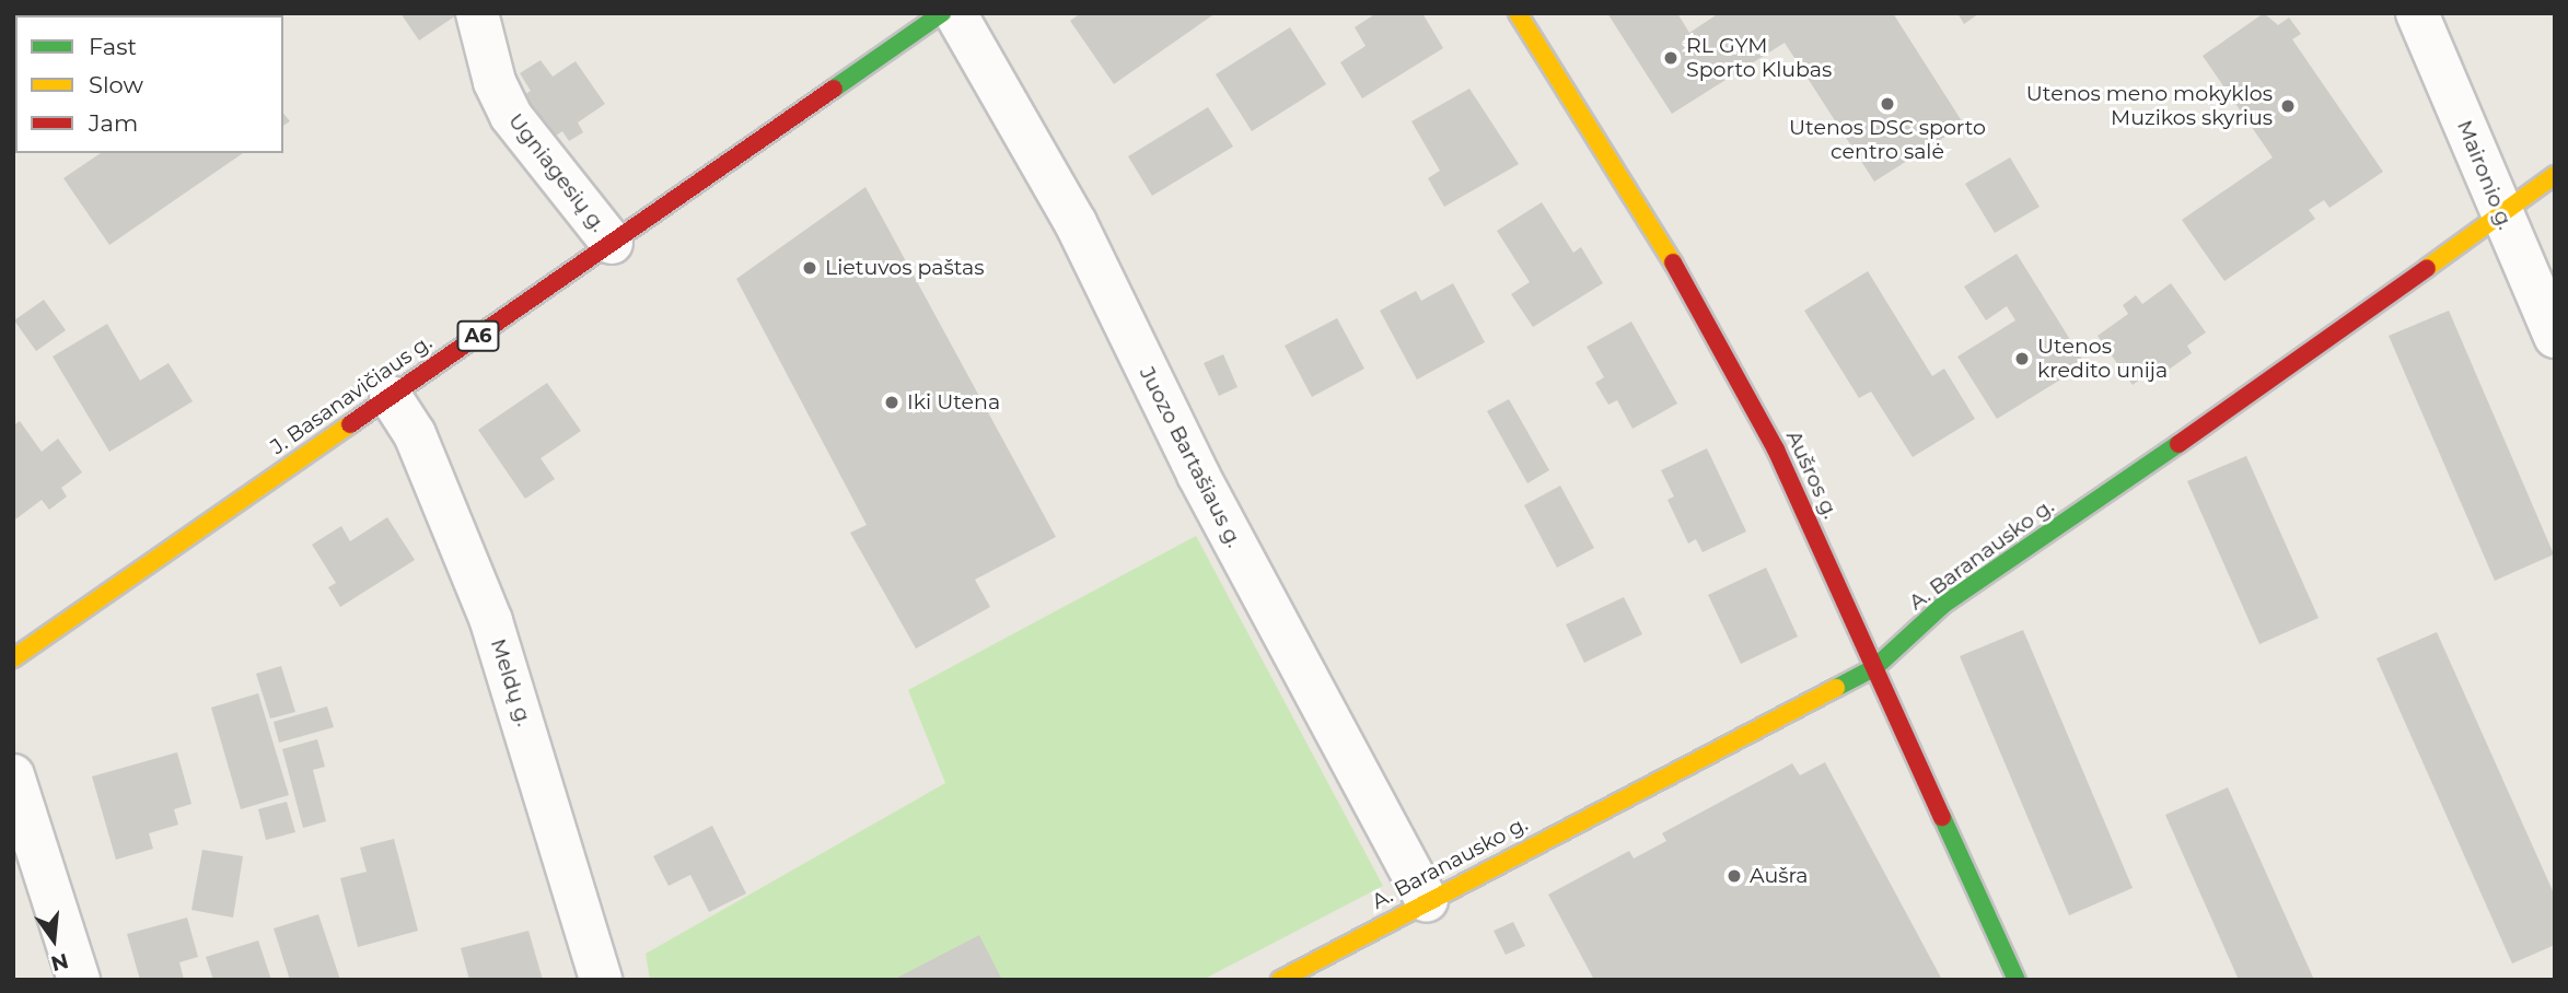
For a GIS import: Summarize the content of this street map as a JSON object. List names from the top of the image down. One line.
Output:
{"streets":{"street":["Ugniagesių g.","Maironio g.","A6","J. Basanavičiaus g.","Juozo Bartašiaus g.","Aušros g.","A. Baranausko g.","Meldų g."]},"crossings":[["Ugniagesių g.","J. Basanavičiaus g."],["Maironio g.","A. Baranausko g."],["J. Basanavičiaus g.","Meldų g."],["Juozo Bartašiaus g.","A. Baranausko g."],["Aušros g.","A. Baranausko g."]],"places":["RL GYM Sporto Klubas","Utenos DSC sporto centro salė","Utenos meno mokyklos Muzikos skyrius","Lietuvos paštas","Utenos kredito unija","Iki Utena","Aušra"],"legend":["Fast","Slow","Jam"],"north":"bottom"}
